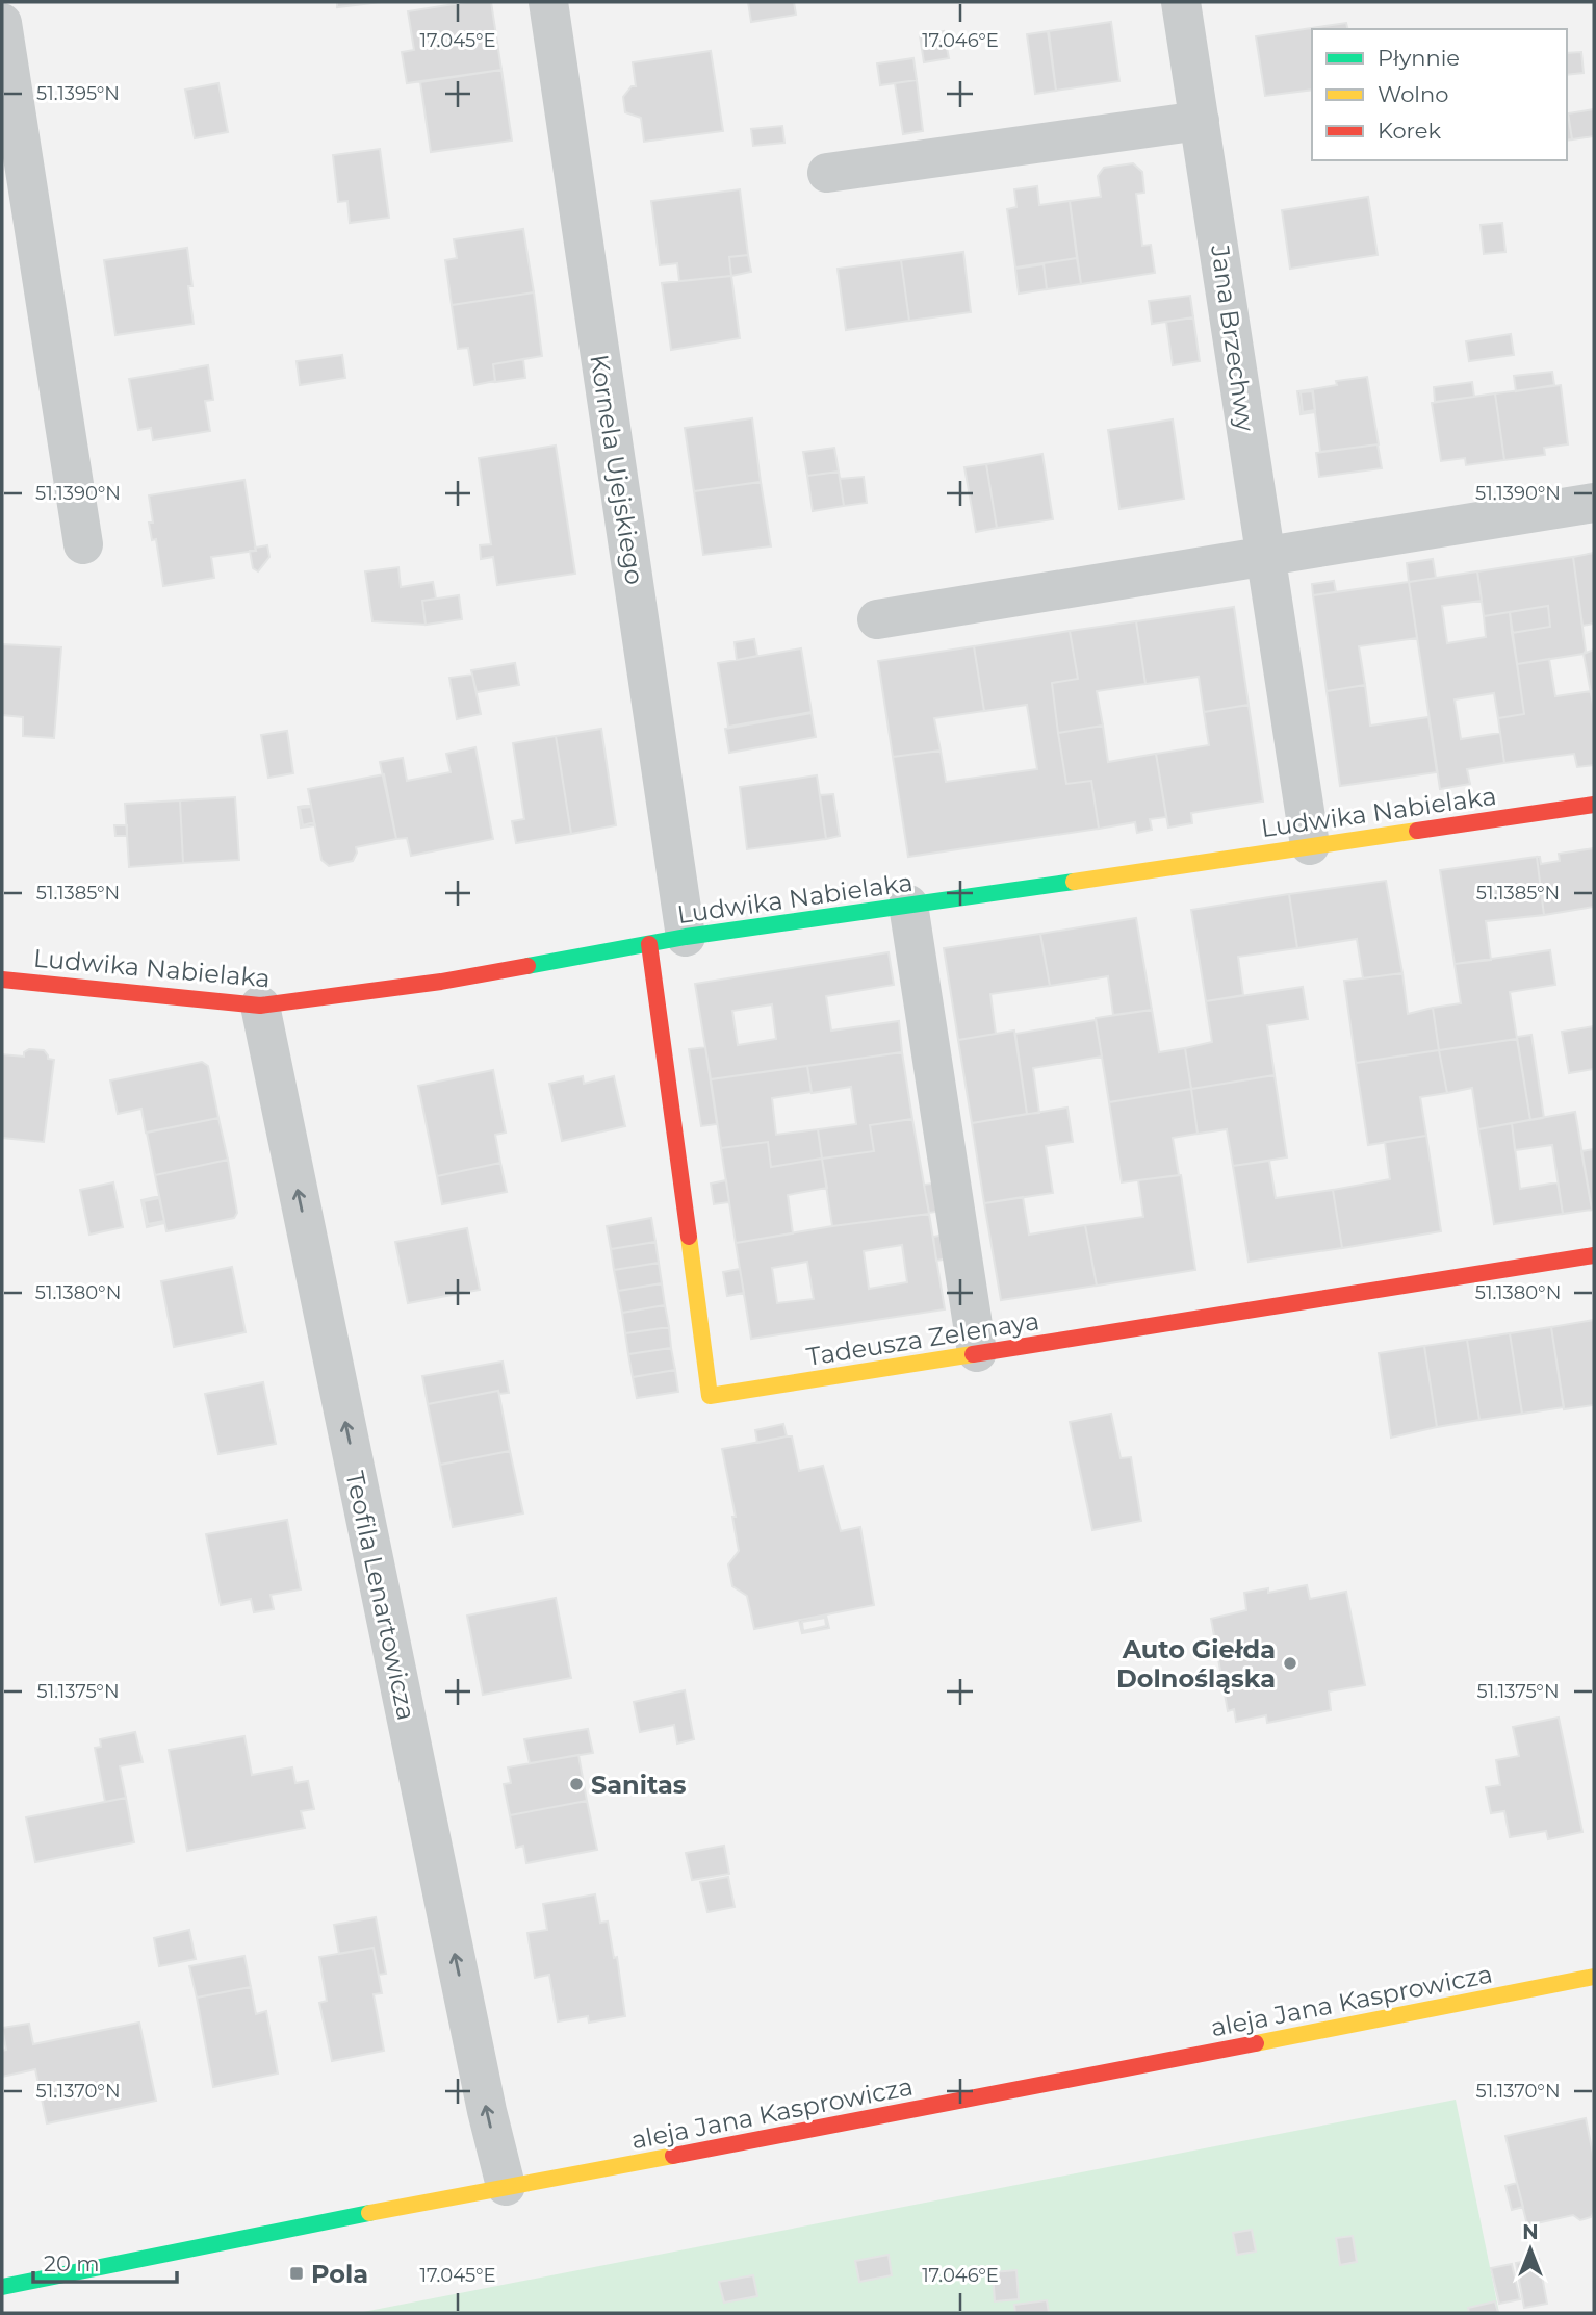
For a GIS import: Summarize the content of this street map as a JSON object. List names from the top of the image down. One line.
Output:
{"streets":{"street":["Jana Brzechwy","Kornela Ujejskiego","Ludwika Nabielaka","Tadeusza Zelenaya","Teofila Lenartowicza","aleja Jana Kasprowicza"]},"crossings":[["Jana Brzechwy","Ludwika Nabielaka"],["Kornela Ujejskiego","Ludwika Nabielaka"],["Kornela Ujejskiego","Tadeusza Zelenaya"],["Ludwika Nabielaka","Tadeusza Zelenaya"],["Ludwika Nabielaka","Teofila Lenartowicza"],["Teofila Lenartowicza","aleja Jana Kasprowicza"]],"one_way":["Teofila Lenartowicza"],"places":{"other":["Auto Giełda Dolnośląska","Sanitas"],"transit":["Pola"]},"legend":["Płynnie","Wolno","Korek"],"scale_bar":"20 m","north":"top","coordinates":["17.045°E","17.046°E","51.1395°N","51.1390°N","51.1385°N","51.1380°N","51.1375°N","51.1370°N"]}
